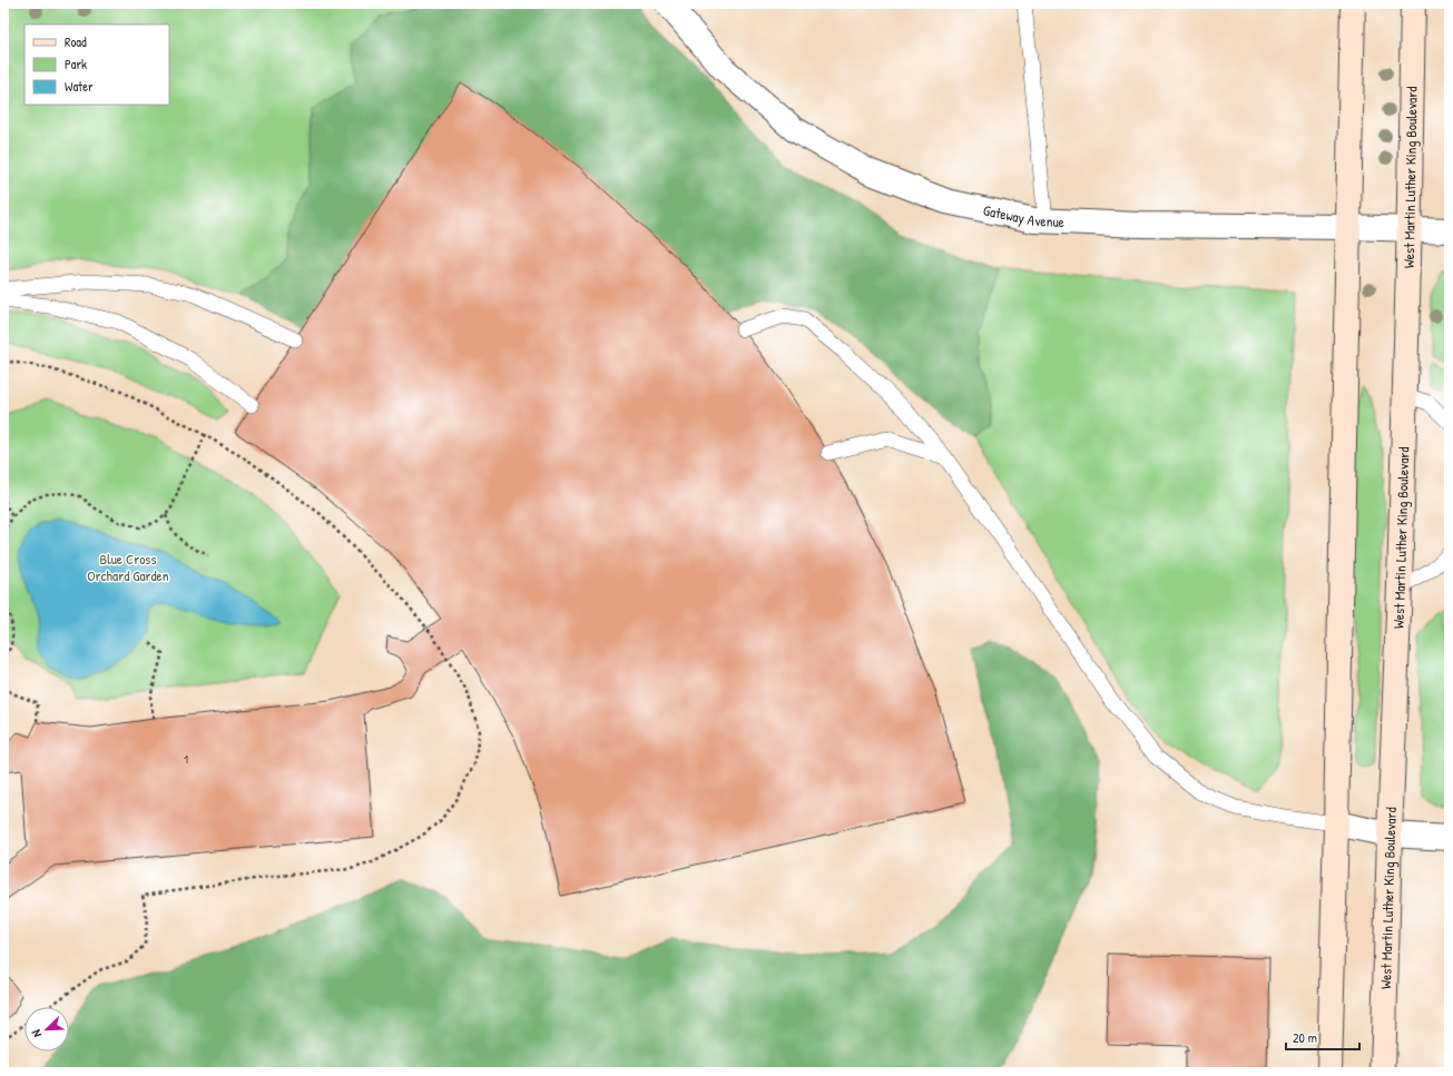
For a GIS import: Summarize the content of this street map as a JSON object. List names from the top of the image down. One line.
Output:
{"streets":{"main road":["West Martin Luther King Boulevard"],"street":["Gateway Avenue"]},"crossings":[["West Martin Luther King Boulevard","Gateway Avenue"]],"parks":["Blue Cross Orchard Garden"],"house_numbers":["1"],"legend":["Road","Park","Water"],"scale_bar":"20 m","north":"bottom left"}
